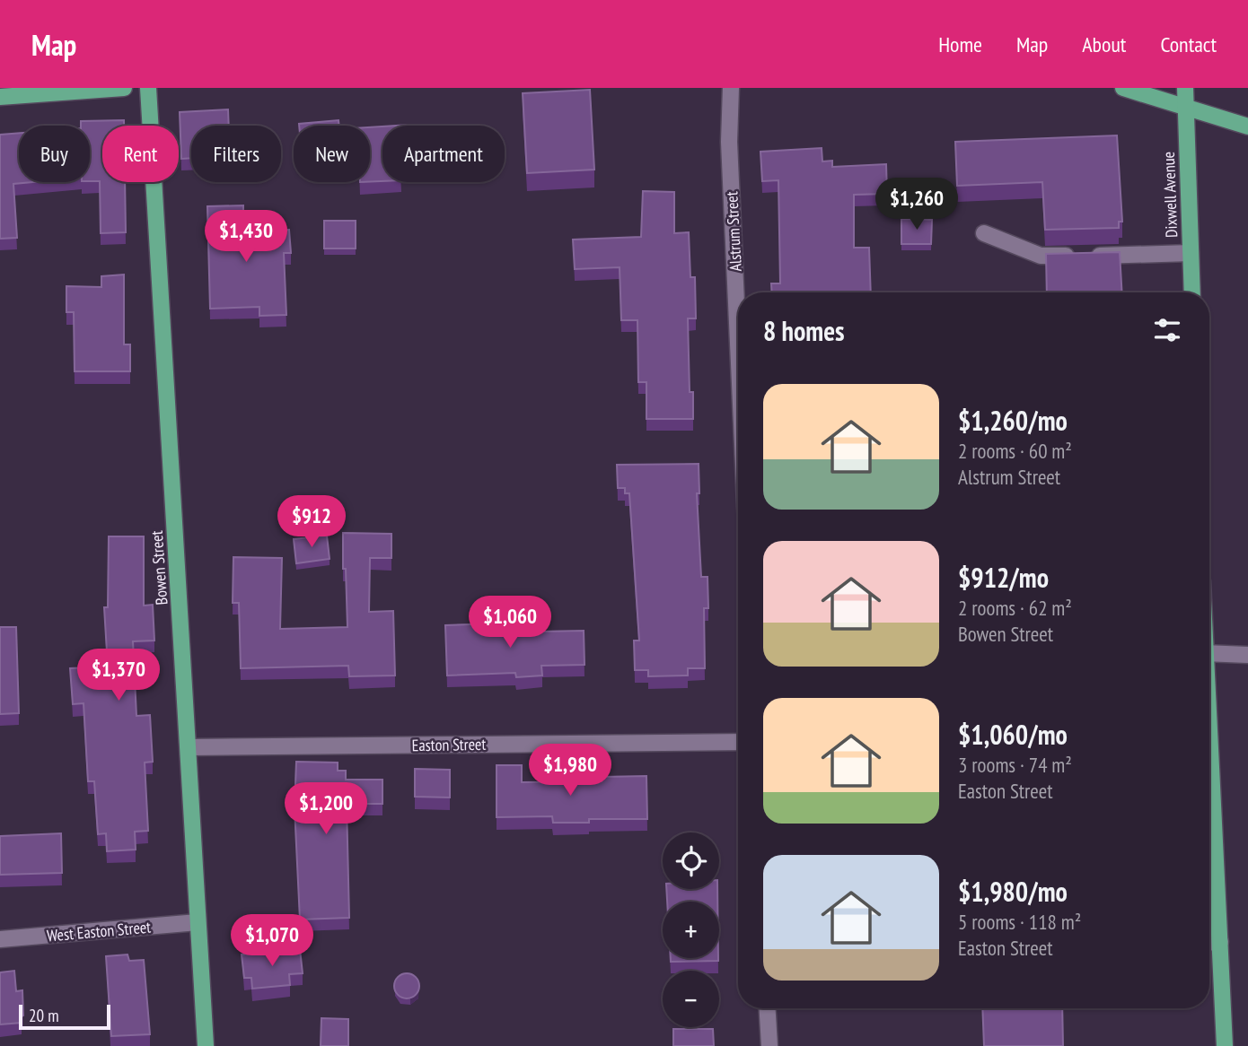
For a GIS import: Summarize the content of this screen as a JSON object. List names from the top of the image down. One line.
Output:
{"streets":{"main road":["Dixwell Avenue","Bowen Street"],"street":["Alstrum Street","Easton Street","West Easton Street"]},"crossings":[["Bowen Street","Easton Street"],["Bowen Street","West Easton Street"]],"scale_bar":"20 m","page":{"header":"Map","nav":["Home","Map","About","Contact"],"chip":["Buy","Rent","Filters","New","Apartment"],"price":["$1,260","$1,430","$912","$1,060","$1,370","$1,980","$1,200","$1,070"],"heading":"8 homes","list":[{"name":"$1,260/mo","note":"2 rooms · 60 m² · Alstrum Street"},{"name":"$912/mo","note":"2 rooms · 62 m² · Bowen Street"},{"name":"$1,060/mo","note":"3 rooms · 74 m² · Easton Street"},{"name":"$1,980/mo","note":"5 rooms · 118 m² · Easton Street"}],"map_buttons":["+","−"],"scale":"20 m"}}
